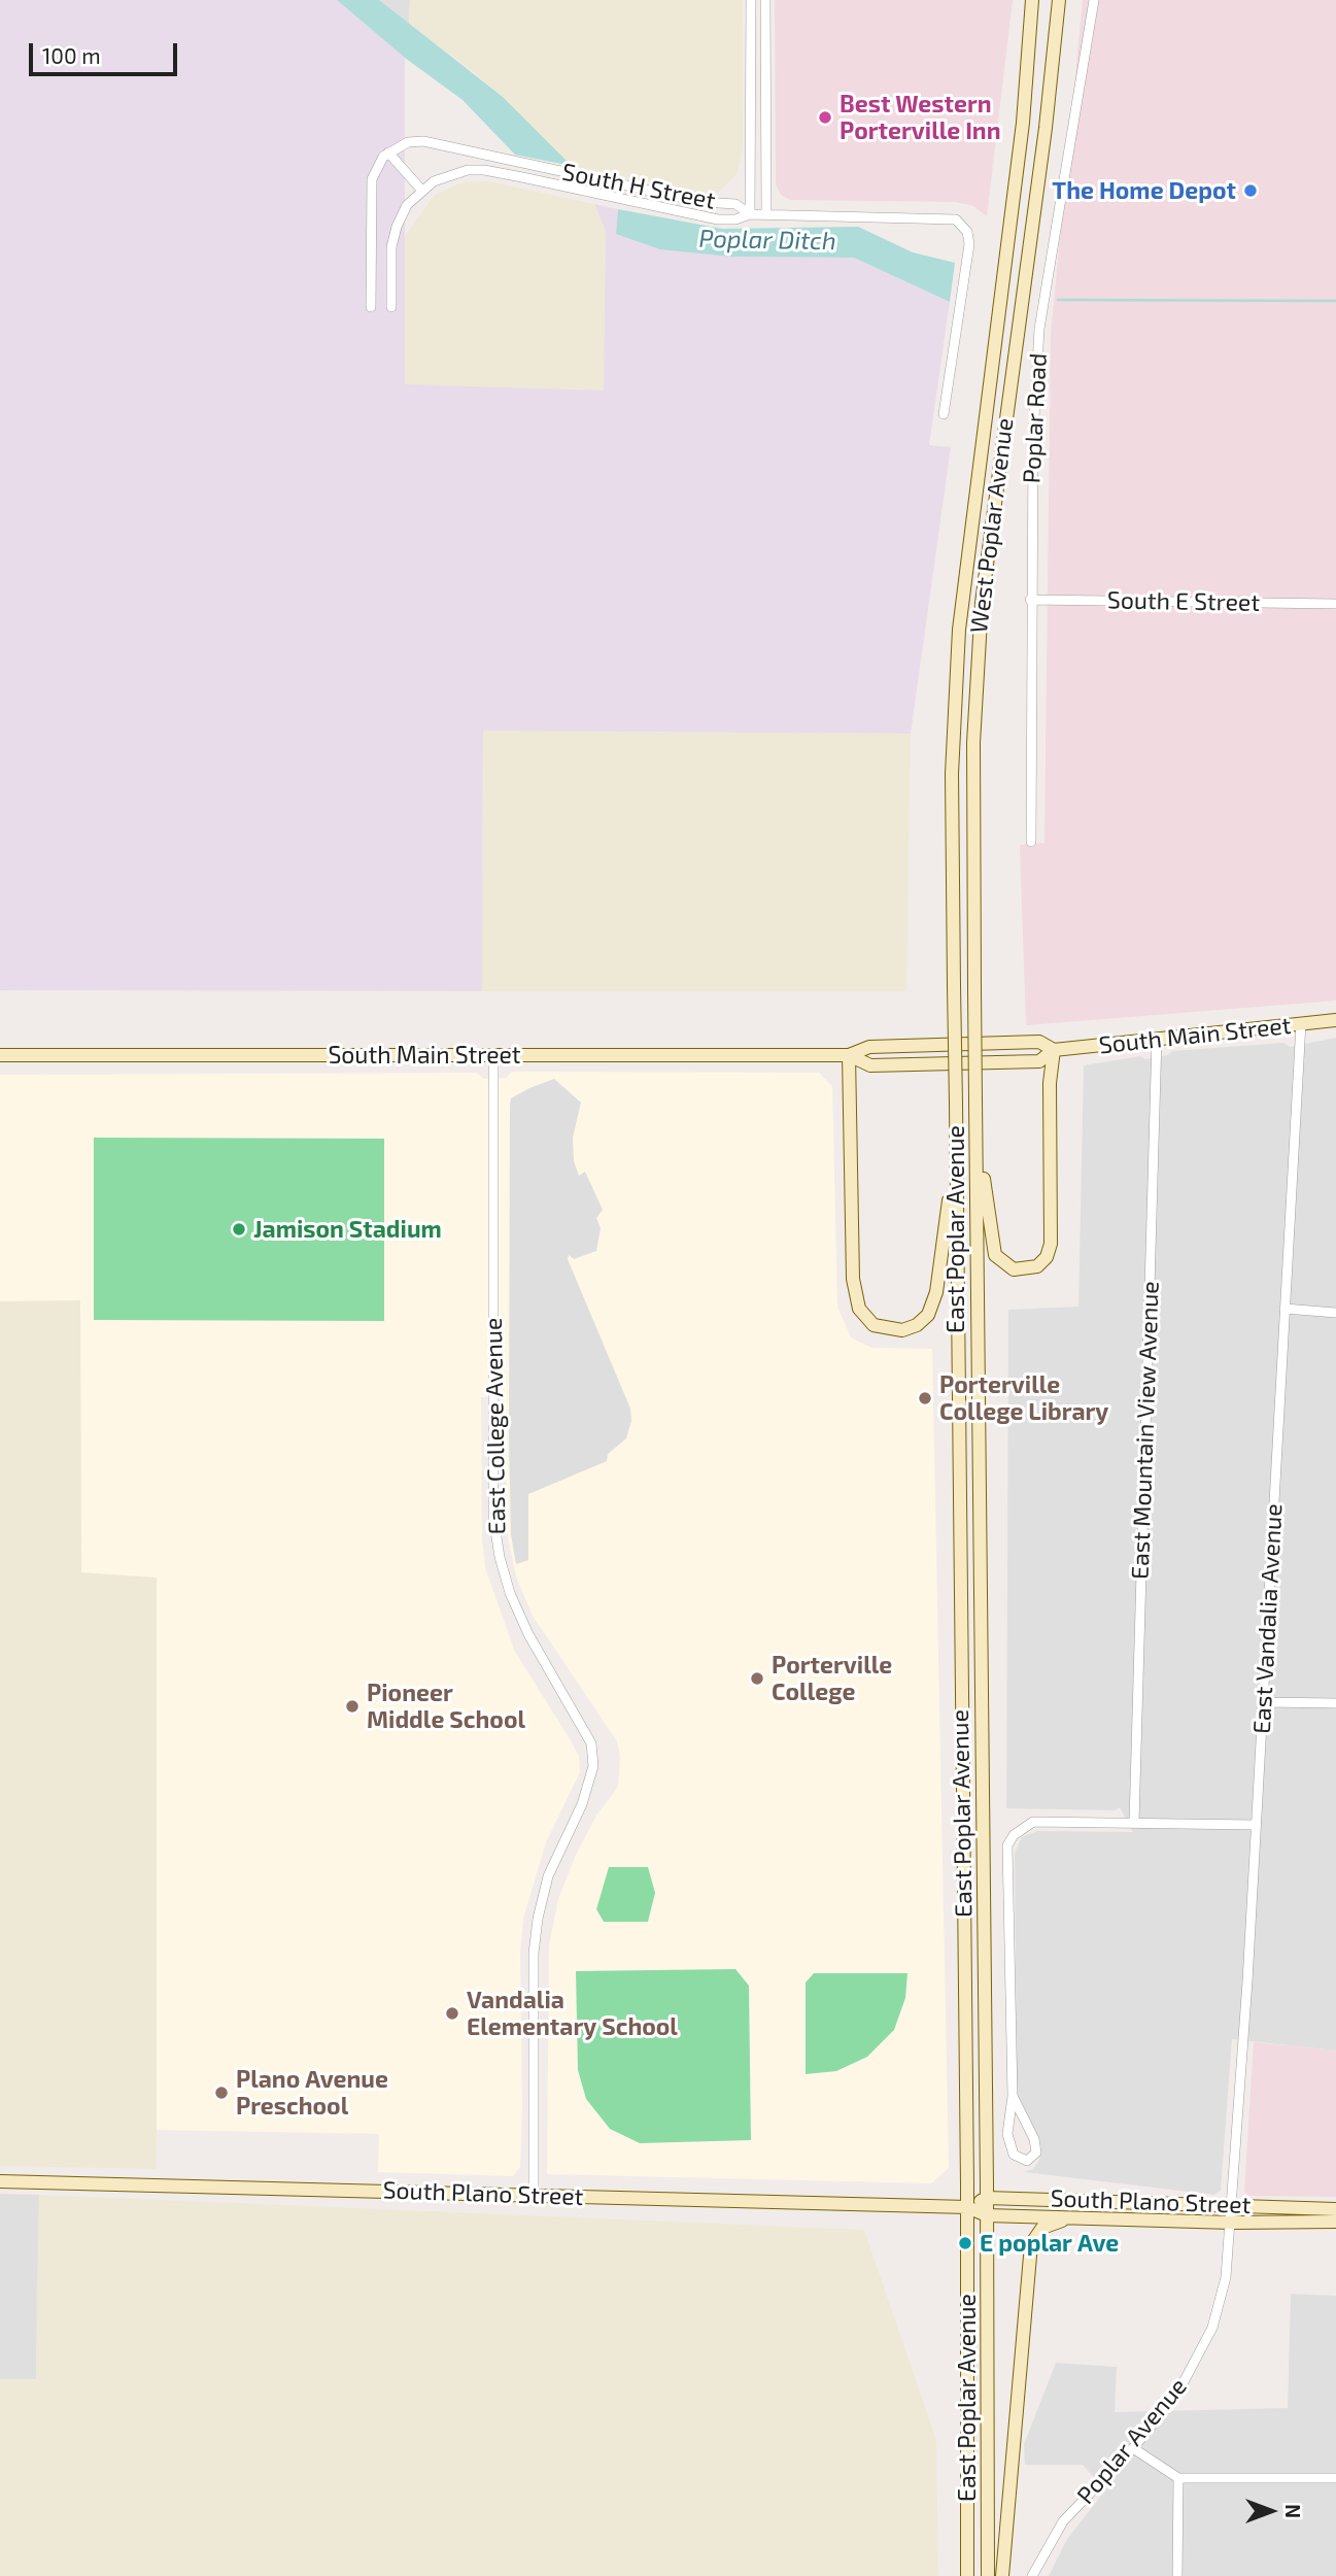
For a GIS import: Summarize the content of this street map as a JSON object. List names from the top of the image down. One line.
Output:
{"streets":{"main road":["West Poplar Avenue","South Main Street","East Poplar Avenue","South Plano Street"],"street":["South H Street","Poplar Road","South E Street","East College Avenue","East Mountain View Avenue","East Vandalia Avenue","Poplar Avenue"]},"crossings":[["Poplar Road","South E Street"],["West Poplar Avenue","East Poplar Avenue"],["South Main Street","East College Avenue"],["South Main Street","East Mountain View Avenue"],["South Main Street","East Vandalia Avenue"],["East Poplar Avenue","East Mountain View Avenue"],["East Poplar Avenue","South Plano Street"],["East College Avenue","South Plano Street"],["East Vandalia Avenue","South Plano Street"],["East Vandalia Avenue","Poplar Avenue"],["South Plano Street","Poplar Avenue"]],"water":["Poplar Ditch"],"places":["Best Western Porterville Inn","The Home Depot","Jamison Stadium","Porterville College Library","Porterville College","Pioneer Middle School","Vandalia Elementary School","Plano Avenue Preschool","E poplar Ave"],"scale_bar":"100 m","north":"right"}
